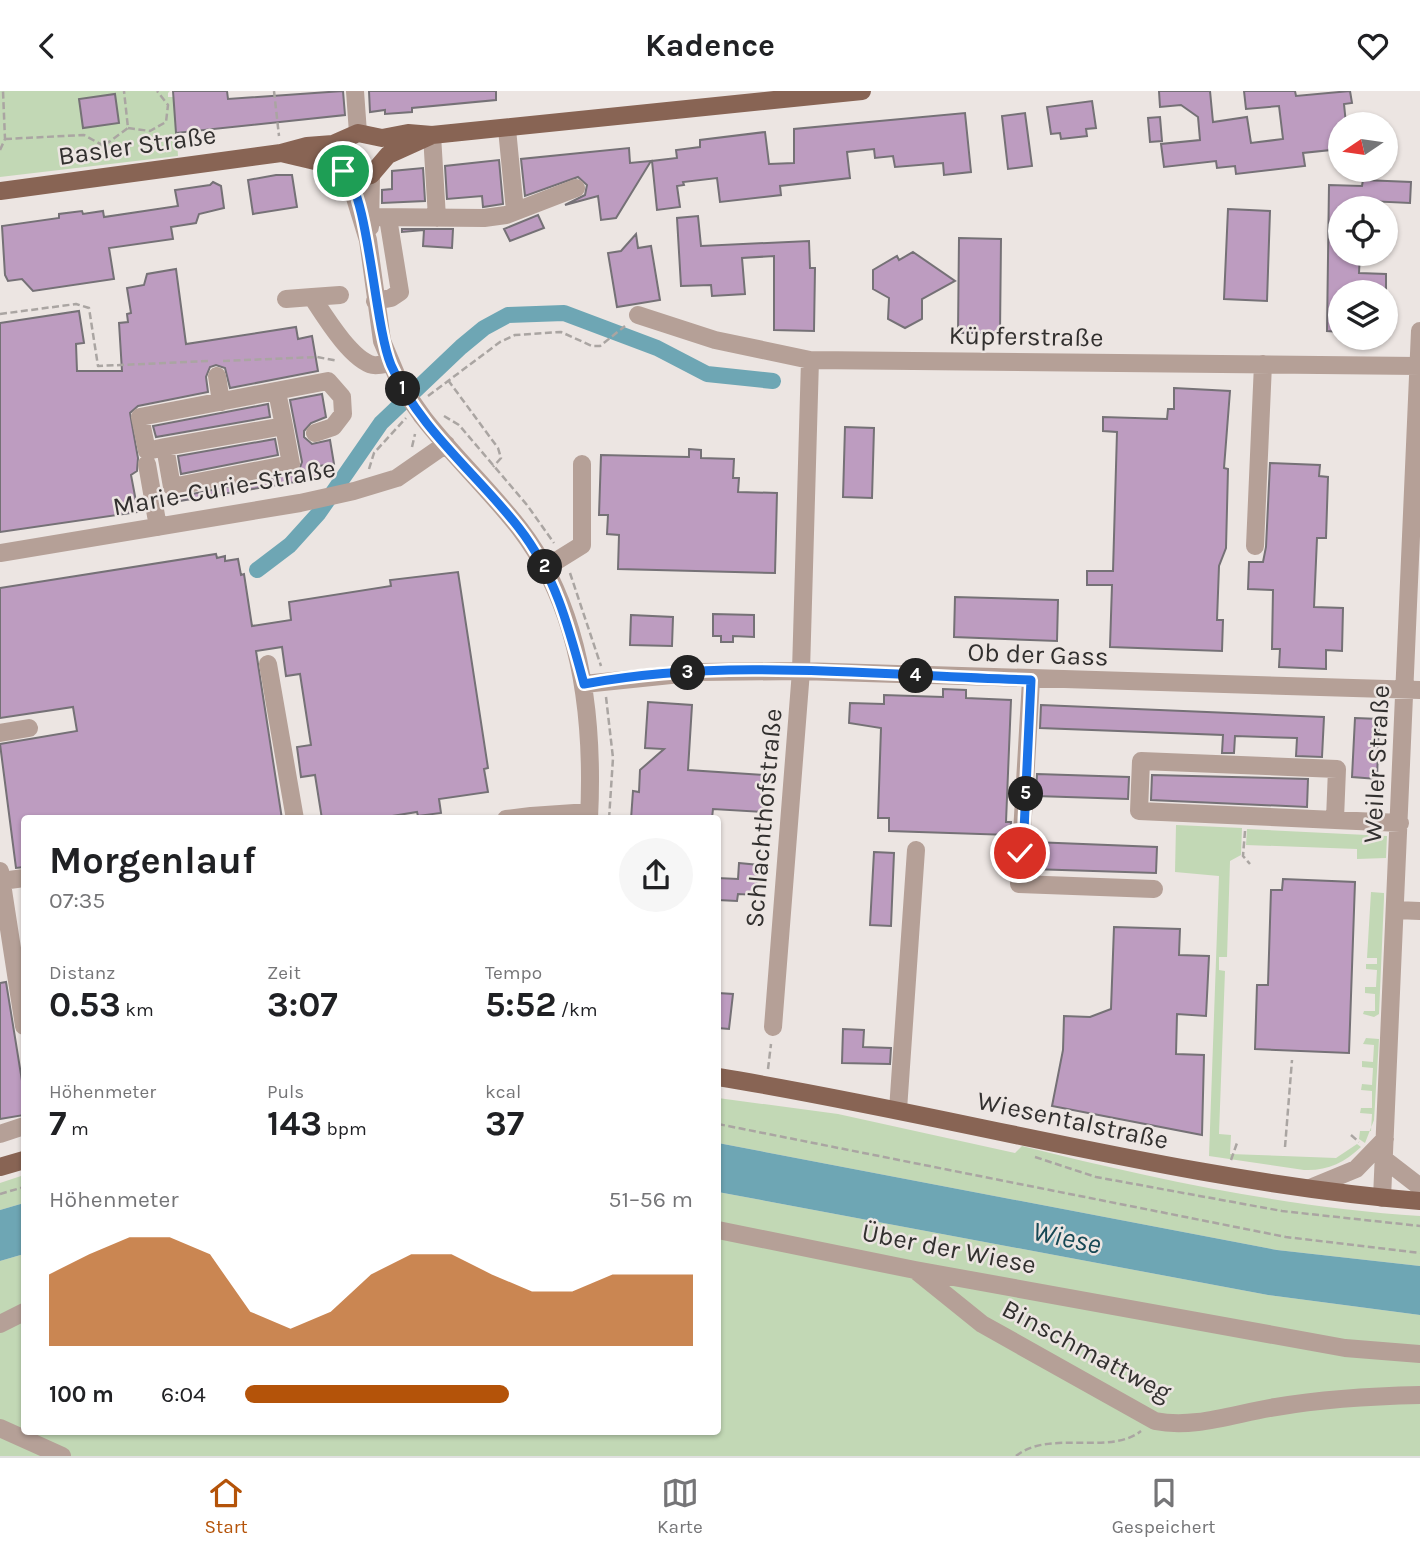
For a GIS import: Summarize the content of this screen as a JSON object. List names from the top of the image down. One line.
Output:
{"streets":{"main road":["Basler Straße","Wiesentalstraße"],"street":["Küpferstraße","Marie-Curie-Straße","Ob der Gass","Weiler Straße","Schlachthofstraße","Über der Wiese","Binschmattweg"]},"crossings":[["Küpferstraße","Weiler Straße"],["Küpferstraße","Schlachthofstraße"],["Ob der Gass","Weiler Straße"],["Ob der Gass","Schlachthofstraße"],["Weiler Straße","Wiesentalstraße"],["Über der Wiese","Binschmattweg"]],"water":["Wiese"],"north":"left","page":{"header":"Kadence","pins":["1","2","3","4","5"],"heading":["Morgenlauf","07:35"],"stats":[["Distanz","0.53 km"],["Zeit","3:07"],["Tempo","5:52 /km"],["Höhenmeter","7 m"],["Puls","143 bpm"],["kcal","37"]],"chart":["Höhenmeter","51–56 m"],"list":[{"name":"100 m","note":"6:04"}],"tabs":["Start","Karte","Gespeichert"]}}
